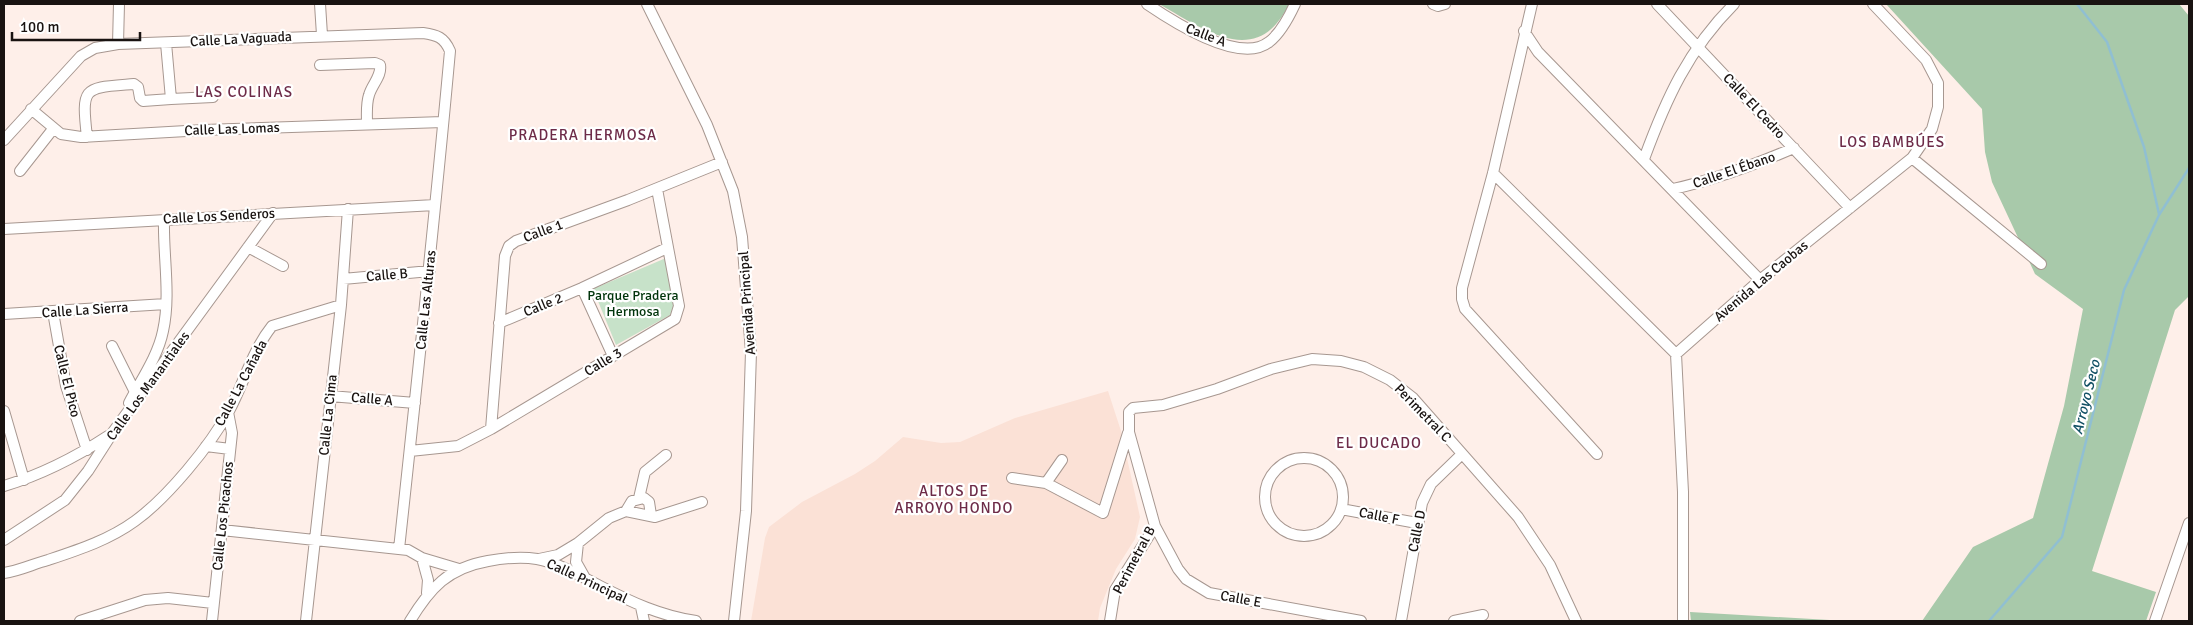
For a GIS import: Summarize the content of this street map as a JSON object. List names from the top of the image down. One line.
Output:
{"streets":{"street":["Calle A","Calle La Vaguada","Calle El Cedro","Calle Las Lomas","Calle El Ébano","Calle Los Senderos","Calle 1","Calle B","Avenida Las Caobas","Calle Las Alturas","Avenida Principal","Calle 2","Calle La Sierra","Calle 3","Calle El Pico","Calle La Cañada","Calle Los Manantiales","Perimetral C","Calle La Cima","Calle Los Picachos","Calle F","Calle D","Perimetral B","Calle Principal","Calle E"]},"crossings":[["Calle A","Calle Las Alturas"],["Calle A","Calle La Cima"],["Calle La Vaguada","Calle Las Lomas"],["Calle La Vaguada","Calle Las Alturas"],["Calle El Cedro","Calle El Ébano"],["Calle El Cedro","Avenida Las Caobas"],["Calle Las Lomas","Calle Las Alturas"],["Calle Los Senderos","Calle Las Alturas"],["Calle Los Senderos","Calle Los Manantiales"],["Calle Los Senderos","Calle La Cima"],["Calle 1","Avenida Principal"],["Calle 1","Calle 2"],["Calle 1","Calle 3"],["Calle B","Calle Las Alturas"],["Calle B","Calle La Cima"],["Calle Las Alturas","Calle 3"],["Calle 2","Calle 3"],["Calle La Sierra","Calle El Pico"],["Calle La Cañada","Calle La Cima"],["Calle La Cañada","Calle Los Picachos"],["Perimetral C","Calle D"],["Perimetral C","Perimetral B"],["Calle F","Calle D"],["Perimetral B","Calle E"]],"districts":["LAS COLINAS","PRADERA HERMOSA","LOS BAMBÚES","EL DUCADO","ALTOS DE ARROYO HONDO"],"water":["Arroyo Seco"],"parks":["Parque Pradera Hermosa"],"scale_bar":"100 m"}
